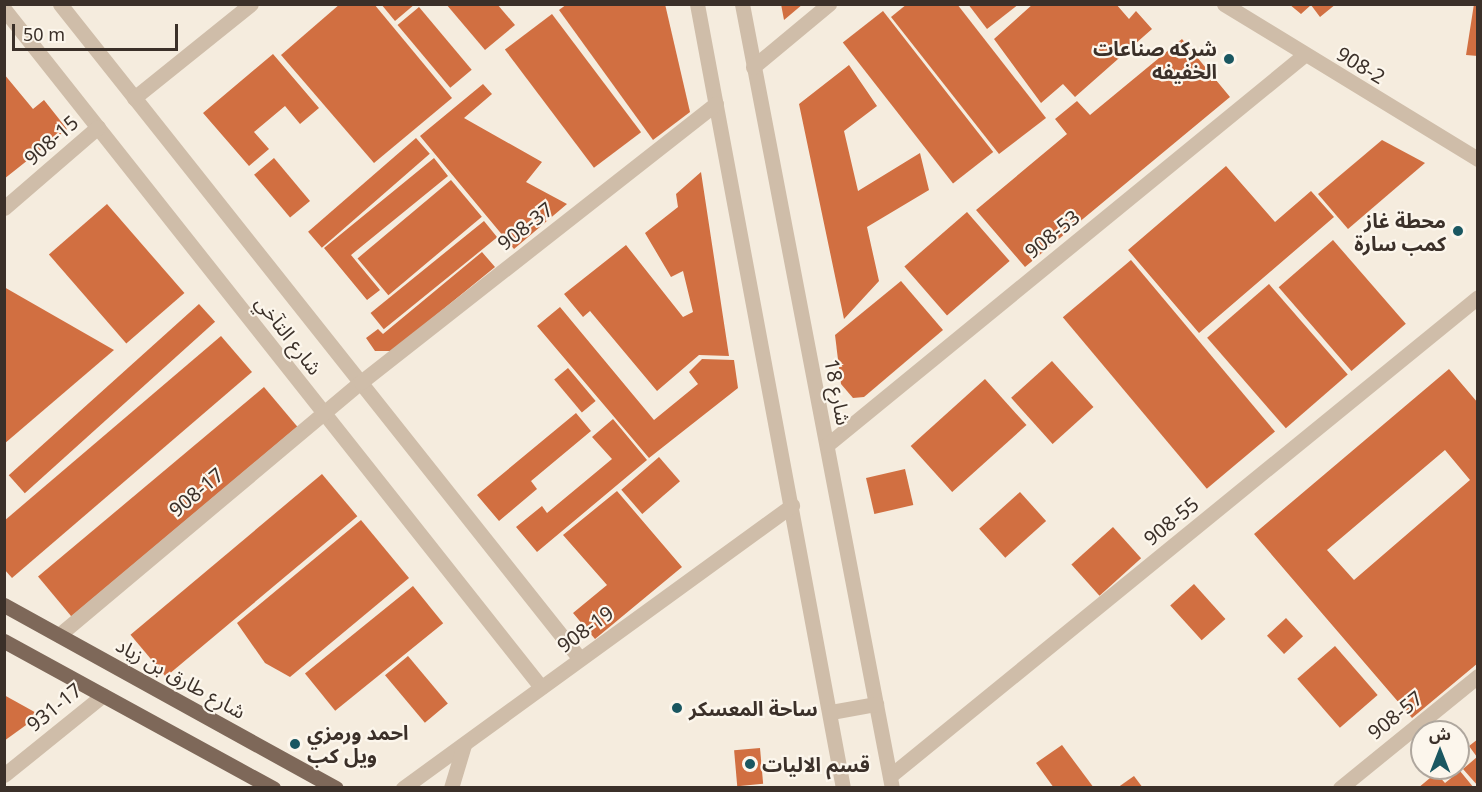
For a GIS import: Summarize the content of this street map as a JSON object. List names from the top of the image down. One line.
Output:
{"streets":{"main road":["شارع طارق بن زياد"],"street":["908-2","908-15","908-37","908-53","شارع التآخي","شارع 18","908-17","908-55","908-19","931-17","908-57"]},"crossings":[["908-2","908-53"],["908-15","شارع التآخي"],["908-37","شارع التآخي"],["908-37","908-17"],["908-53","شارع 18"],["شارع التآخي","908-17"],["شارع التآخي","908-19"],["شارع 18","908-55"],["908-17","شارع طارق بن زياد"]],"places":["شركه صناعات الخفيفه","محطة غاز كمب سارة","ساحة المعسكر","احمد ورمزي ويل كب","قسم الاليات"],"scale_bar":"50 m","north":"top"}
